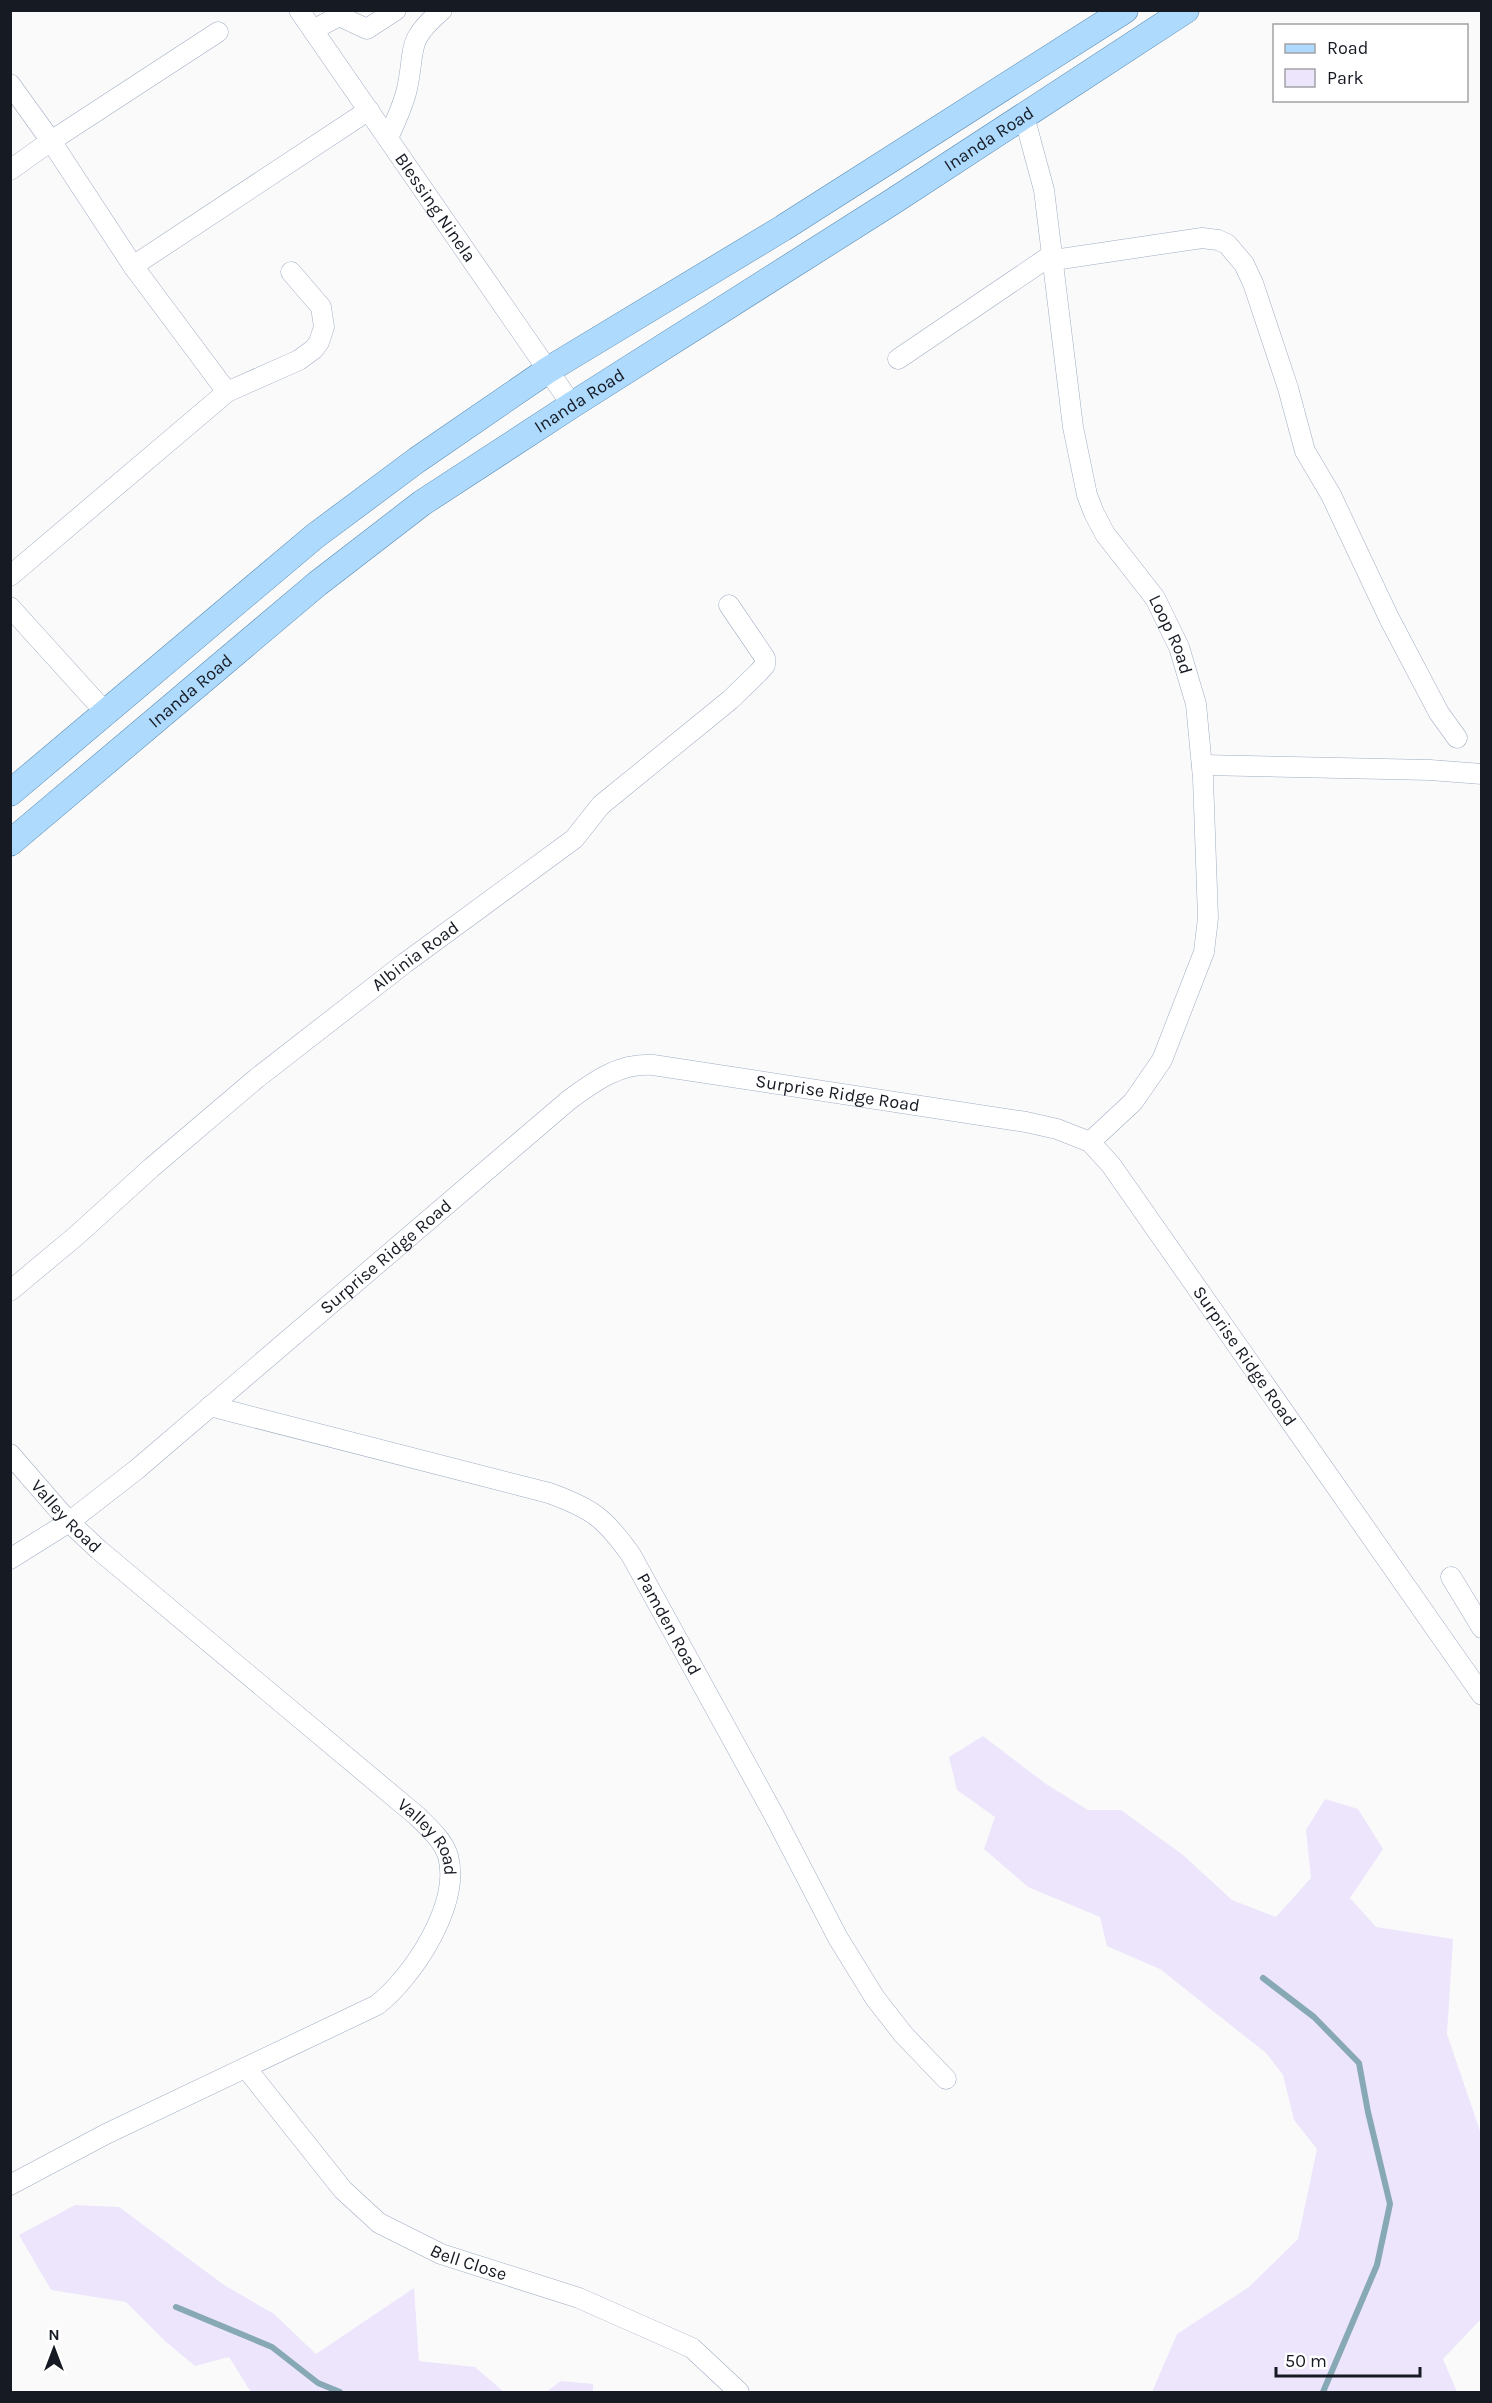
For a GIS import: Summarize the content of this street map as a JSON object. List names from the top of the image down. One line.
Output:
{"streets":{"main road":["Inanda Road"],"street":["Blessing Ninela","Loop Road","Albinia Road","Surprise Ridge Road","Valley Road","Pamden Road","Bell Close"]},"crossings":[["Inanda Road","Blessing Ninela"],["Inanda Road","Loop Road"],["Loop Road","Surprise Ridge Road"],["Surprise Ridge Road","Valley Road"],["Surprise Ridge Road","Pamden Road"],["Valley Road","Bell Close"]],"legend":["Road","Park"],"scale_bar":"50 m","north":"top"}
